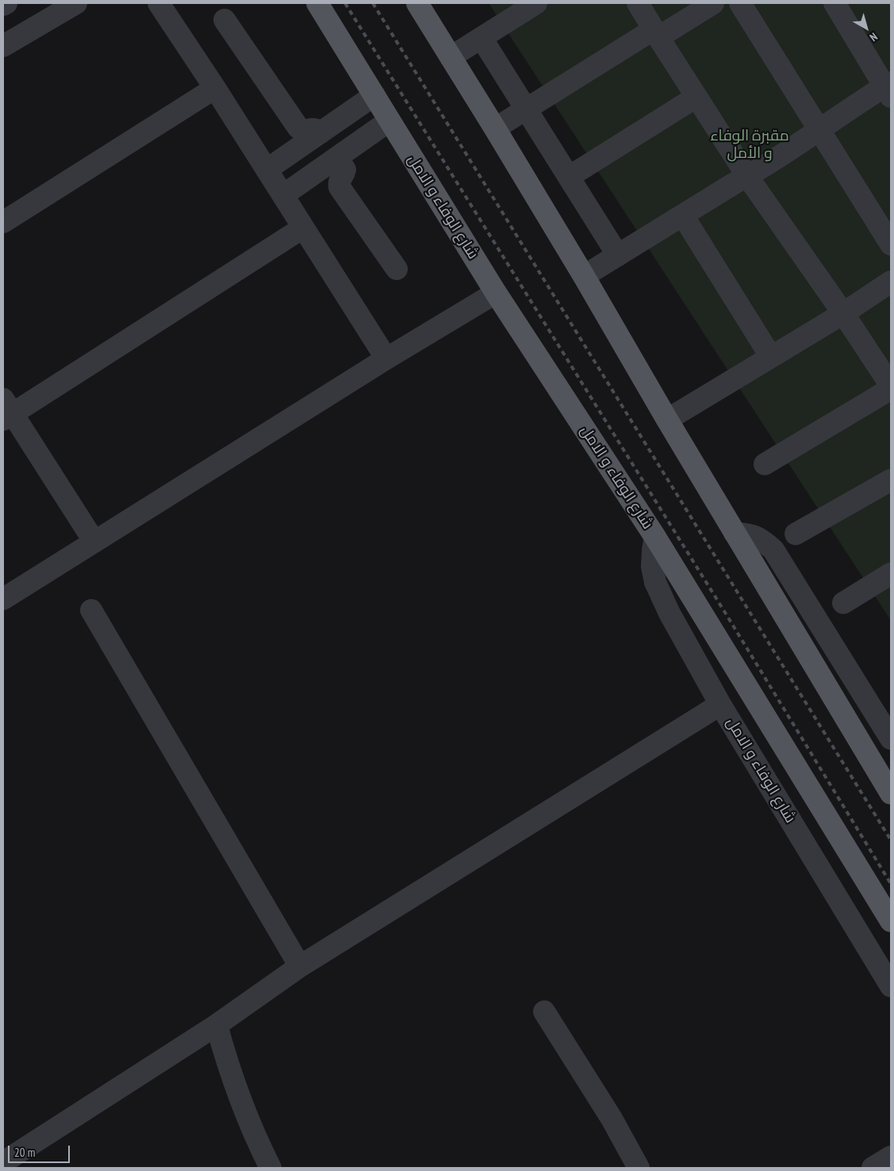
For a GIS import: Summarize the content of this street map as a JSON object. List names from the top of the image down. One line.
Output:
{"streets":{"main road":["شارع الوفاء و الامل"]},"parks":["مقبرة الوفاء و الأمل"],"scale_bar":"20 m","north":"bottom right"}
